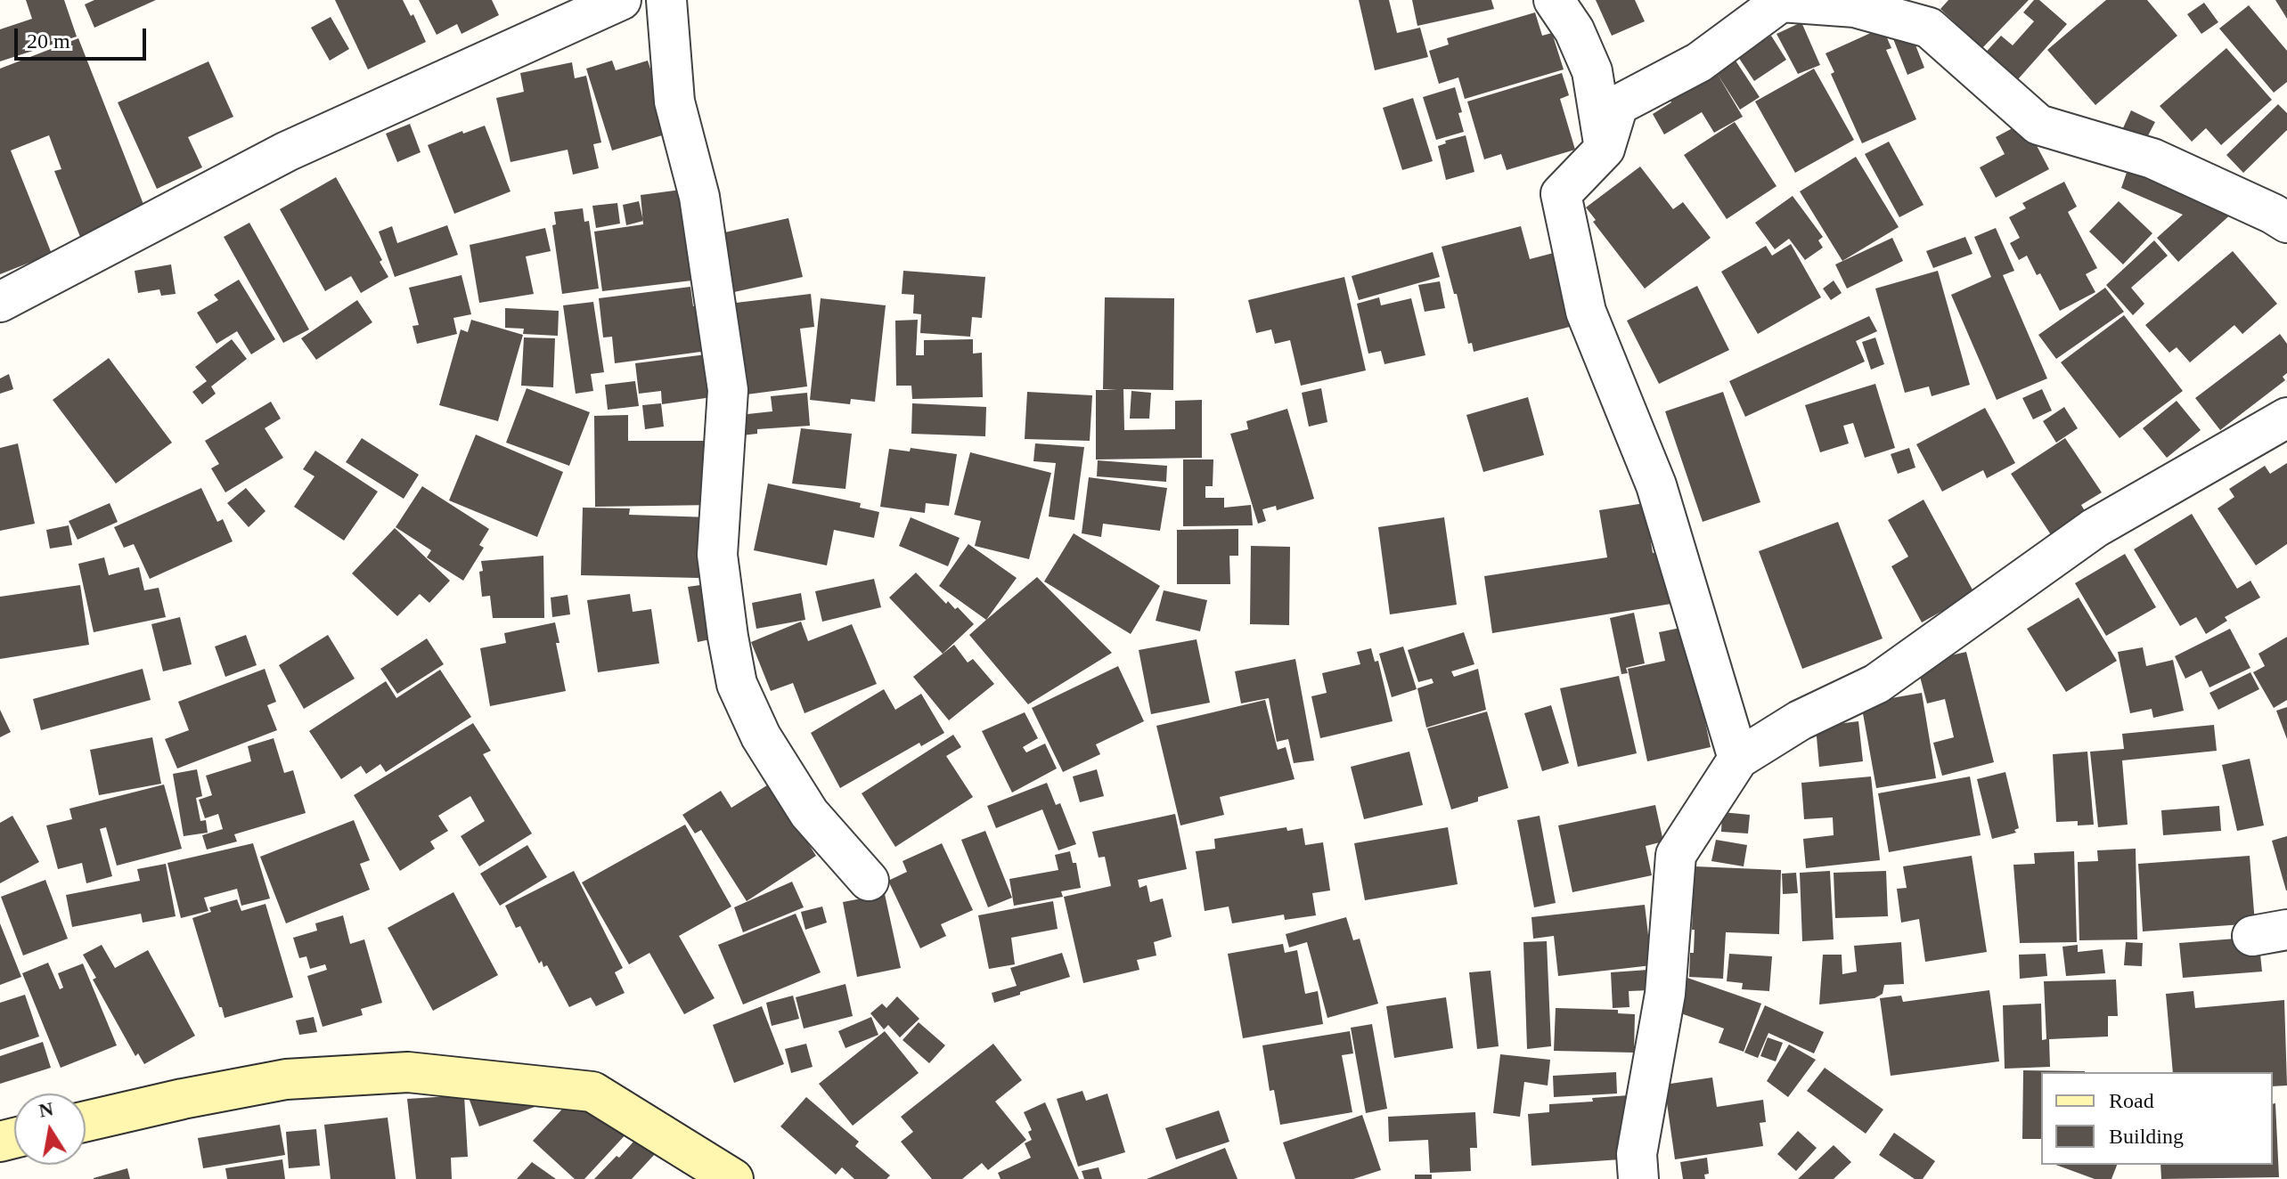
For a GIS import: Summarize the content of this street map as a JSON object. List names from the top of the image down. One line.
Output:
{"legend":["Road","Building"],"scale_bar":"20 m","north":"top"}
